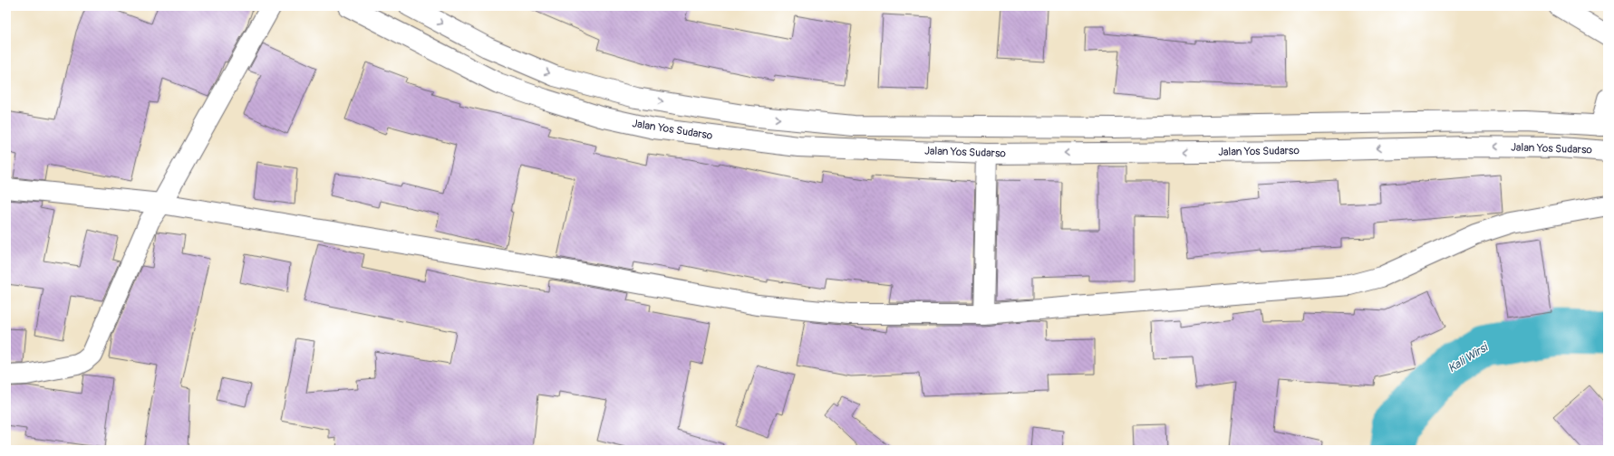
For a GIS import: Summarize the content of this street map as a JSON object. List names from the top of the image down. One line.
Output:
{"streets":{"main road":["Jalan Yos Sudarso"]},"water":["Kali Wirsi"]}
